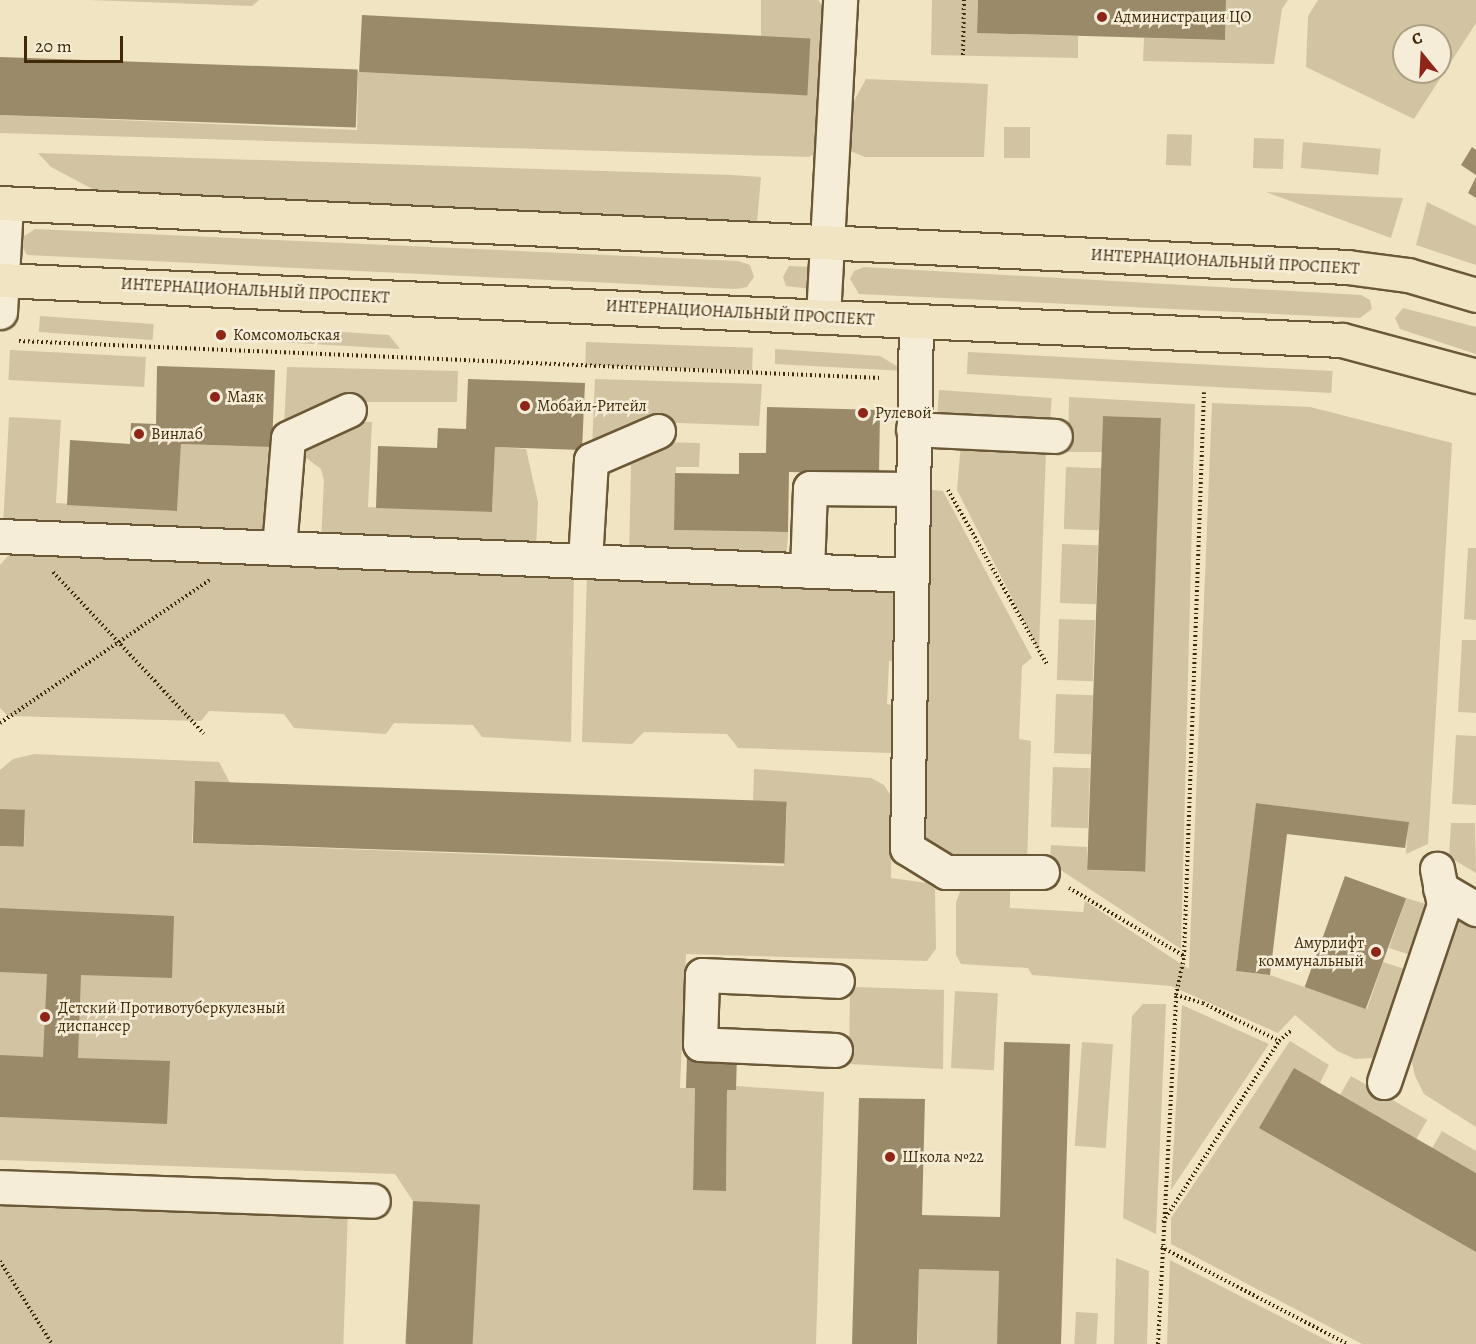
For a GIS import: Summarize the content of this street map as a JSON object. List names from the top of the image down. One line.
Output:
{"streets":{"main road":["ИНТЕРНАЦИОНАЛЬНЫЙ ПРОСПЕКТ"]},"places":["Администрация ЦО","Комсомольская","Маяк","Мобайл-Ритейл","Рулевой","Винлаб","Амурлифт коммунальный","Детский Противотуберкулезный диспансер","Школа №22"],"scale_bar":"20 m","north":"top"}
